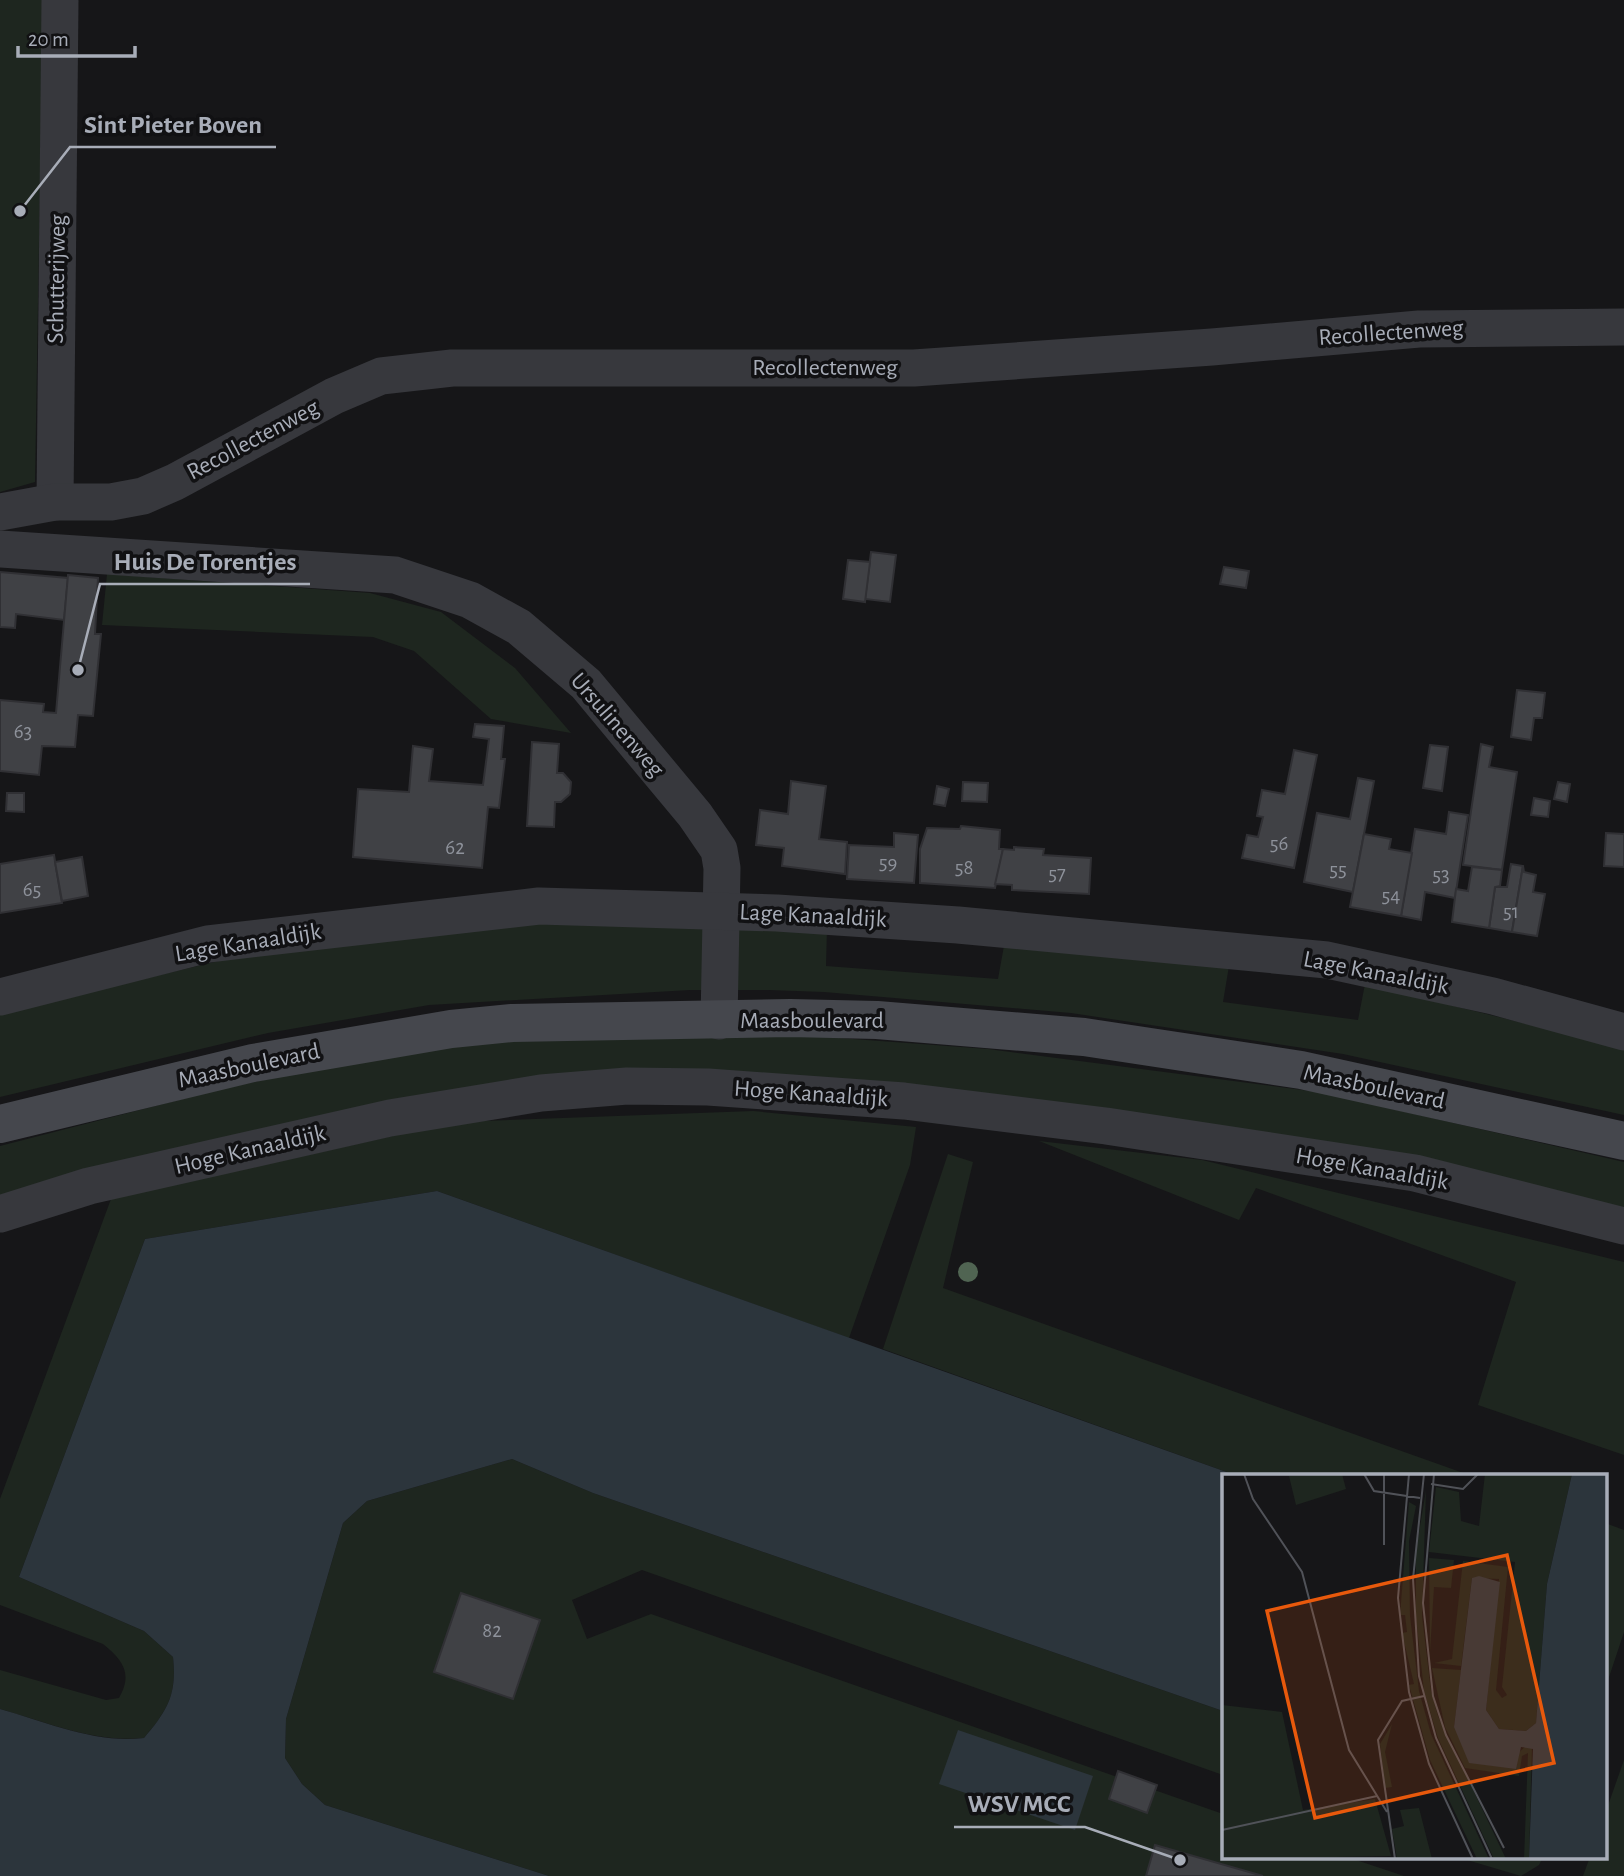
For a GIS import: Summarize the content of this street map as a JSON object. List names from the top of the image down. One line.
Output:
{"streets":{"street":["Schutterijweg","Recollectenweg","Ursulinenweg","Lage Kanaaldijk","Maasboulevard","Hoge Kanaaldijk"]},"crossings":[["Schutterijweg","Recollectenweg"],["Ursulinenweg","Lage Kanaaldijk"],["Ursulinenweg","Maasboulevard"]],"places":["Sint Pieter Boven","Huis De Torentjes","WSV MCC"],"house_numbers":["63","56","62","59","58","55","57","53","65","54","51","82"],"scale_bar":"20 m"}
